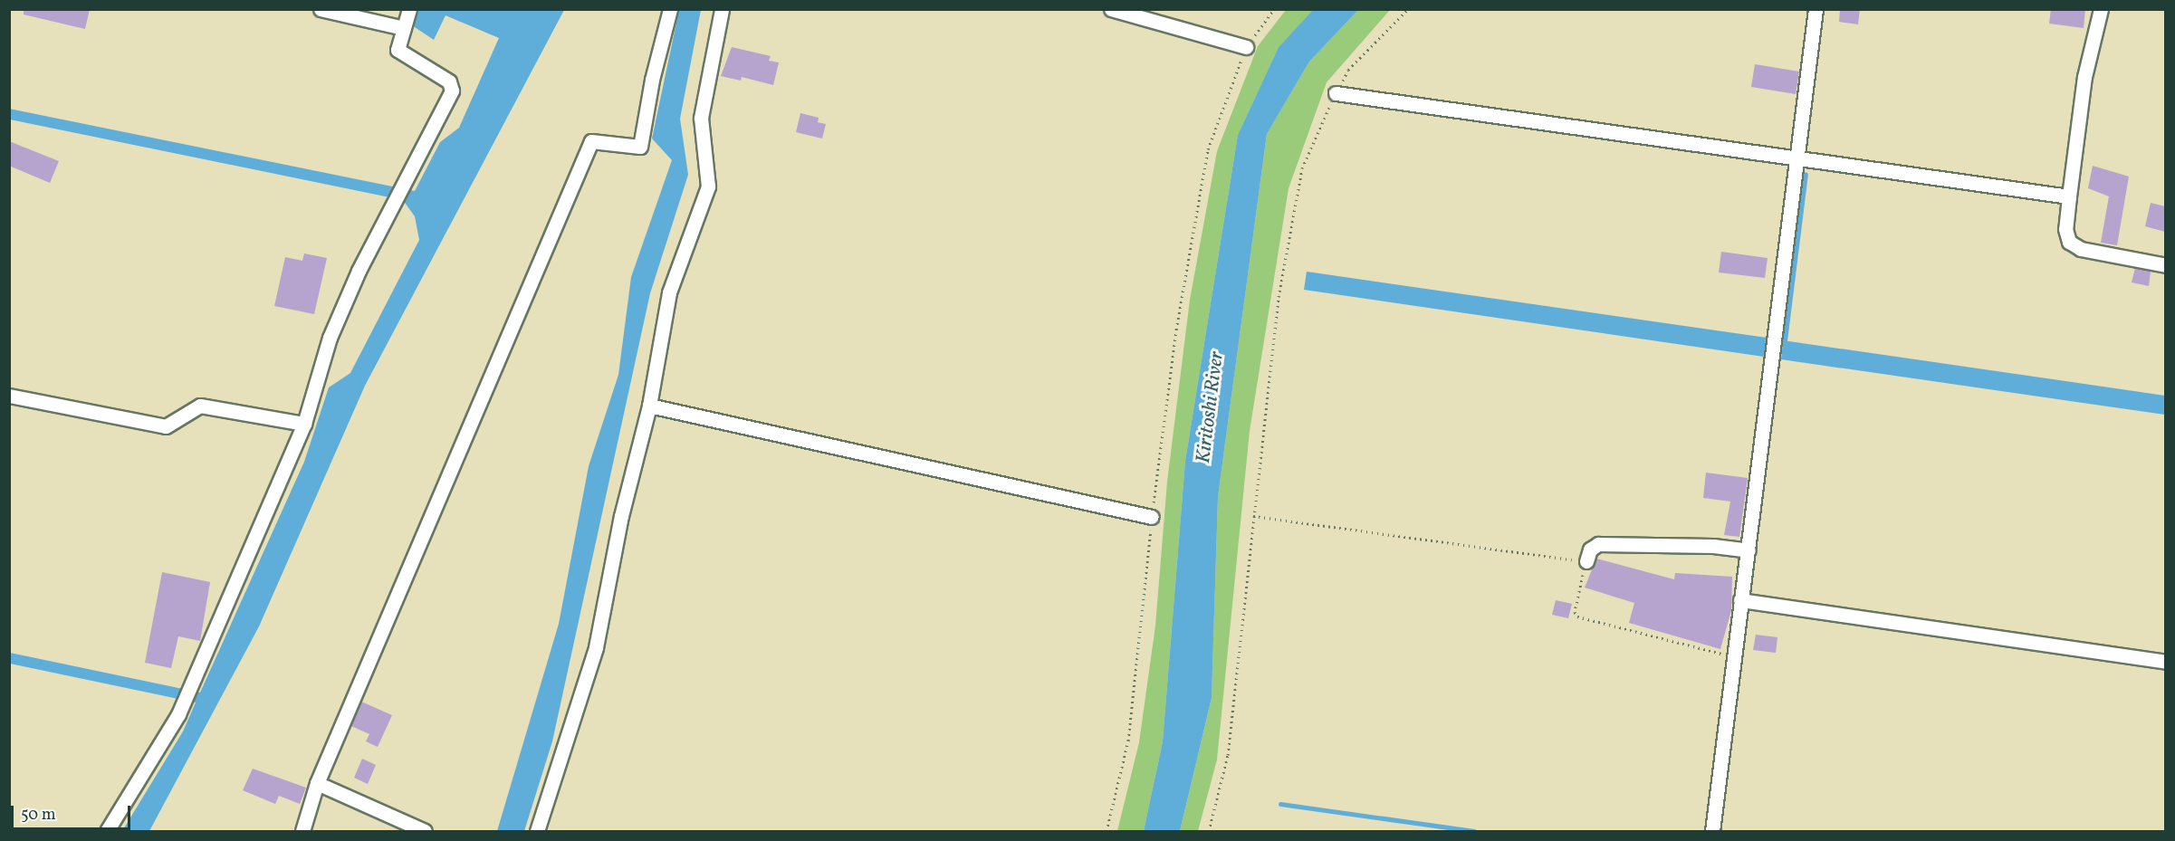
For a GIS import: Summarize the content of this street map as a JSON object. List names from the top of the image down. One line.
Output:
{"water":["Kiritoshi River"],"scale_bar":"50 m"}
